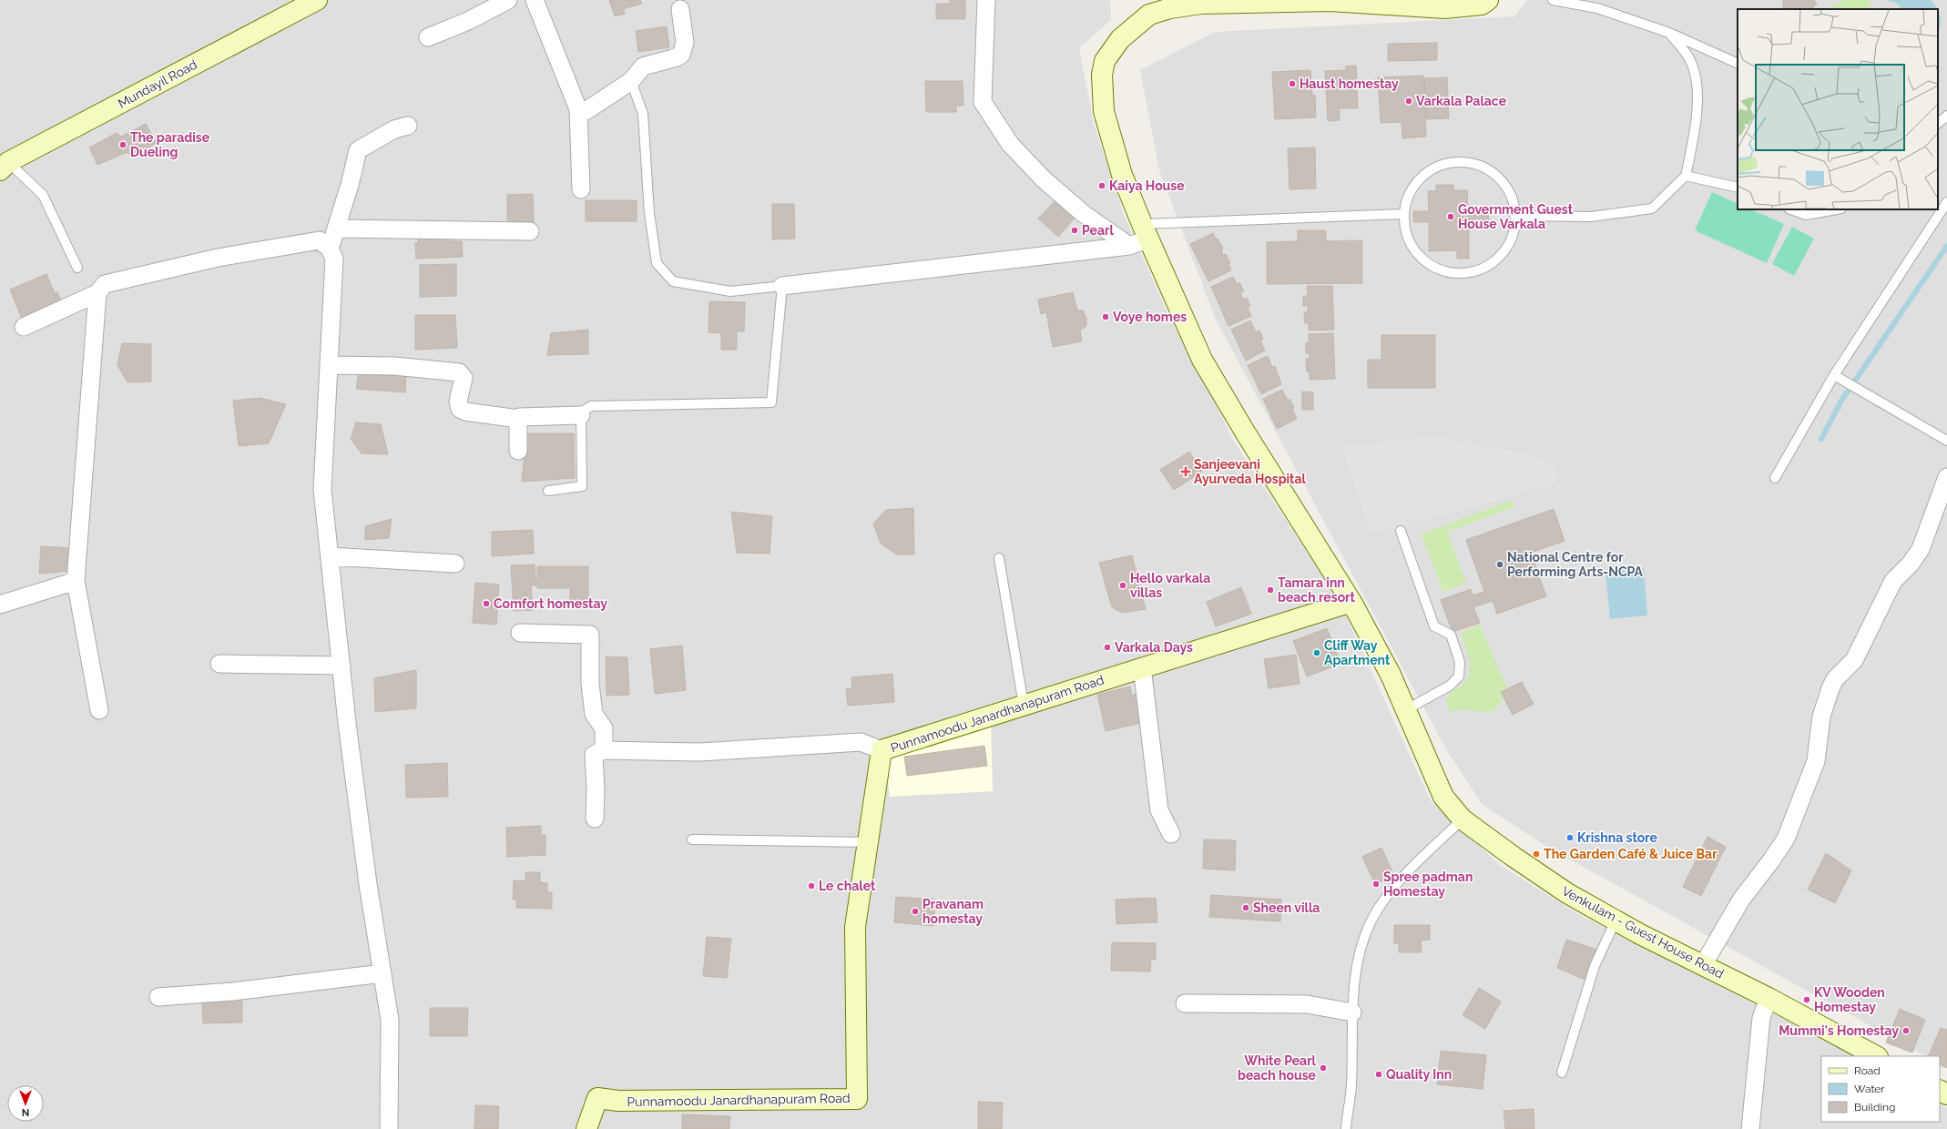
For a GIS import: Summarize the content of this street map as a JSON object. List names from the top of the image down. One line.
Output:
{"streets":{"main road":["Mundayil Road","Punnamoodu Janardhanapuram Road","Venkulam - Guest House Road"]},"crossings":[["Punnamoodu Janardhanapuram Road","Venkulam - Guest House Road"]],"places":{"other":["Haust homestay","Varkala Palace","The paradise Dueling","Kaiya House","Government Guest House Varkala","Pearl","Voye homes","National Centre for Performing Arts-NCPA","Hello varkala villas","Tamara inn beach resort","Comfort homestay","Varkala Days","Cliff Way Apartment","Krishna store","The Garden Café & Juice Bar","Spree padman Homestay","Le chalet","Sheen villa","Pravanam homestay","KV Wooden Homestay","Mummi's Homestay","White Pearl beach house","Quality Inn"],"health":["Sanjeevani Ayurveda Hospital"]},"legend":["Road","Water","Building"],"north":"bottom"}
